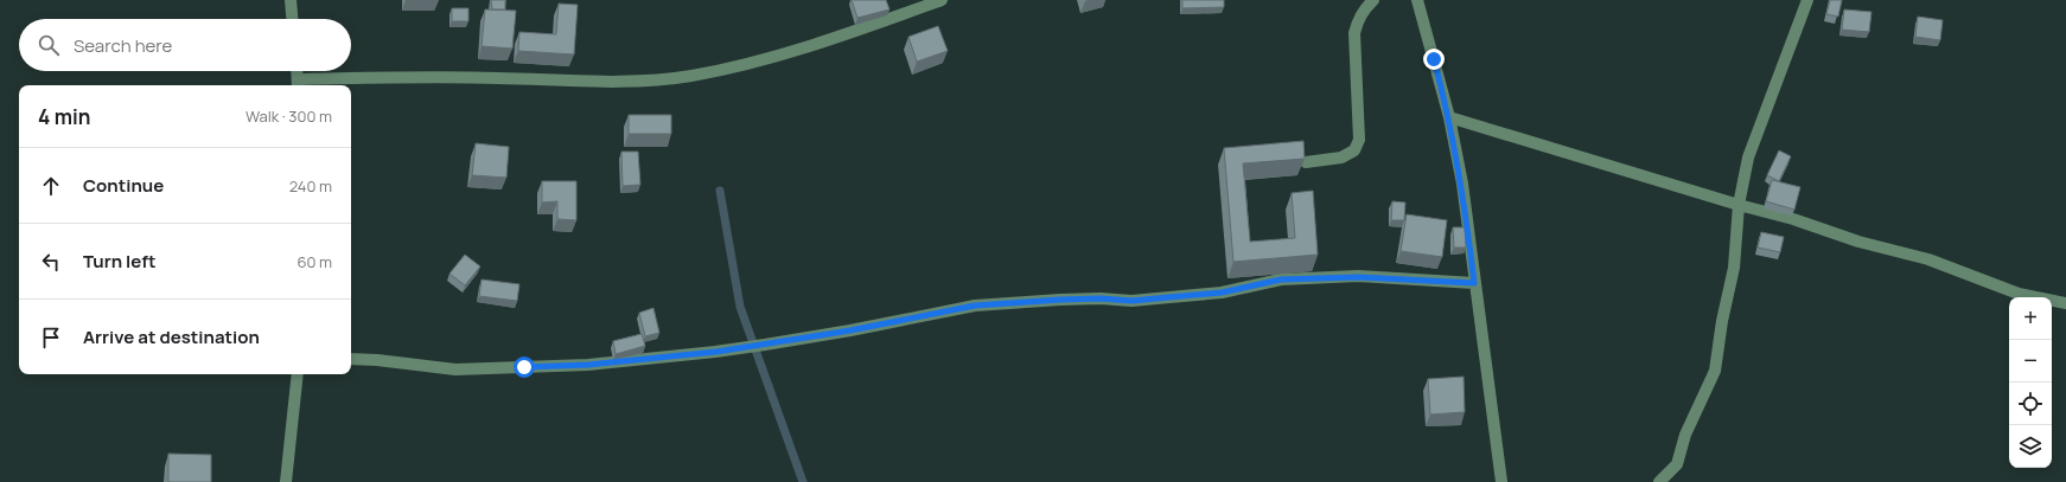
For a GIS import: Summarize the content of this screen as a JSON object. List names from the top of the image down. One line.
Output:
{"page":{"search":"Search here","heading":["4 min","Walk · 300 m"],"list":[["Continue","240 m"],["Turn left","60 m"],"Arrive at destination"],"map_buttons":["+","−"]}}
